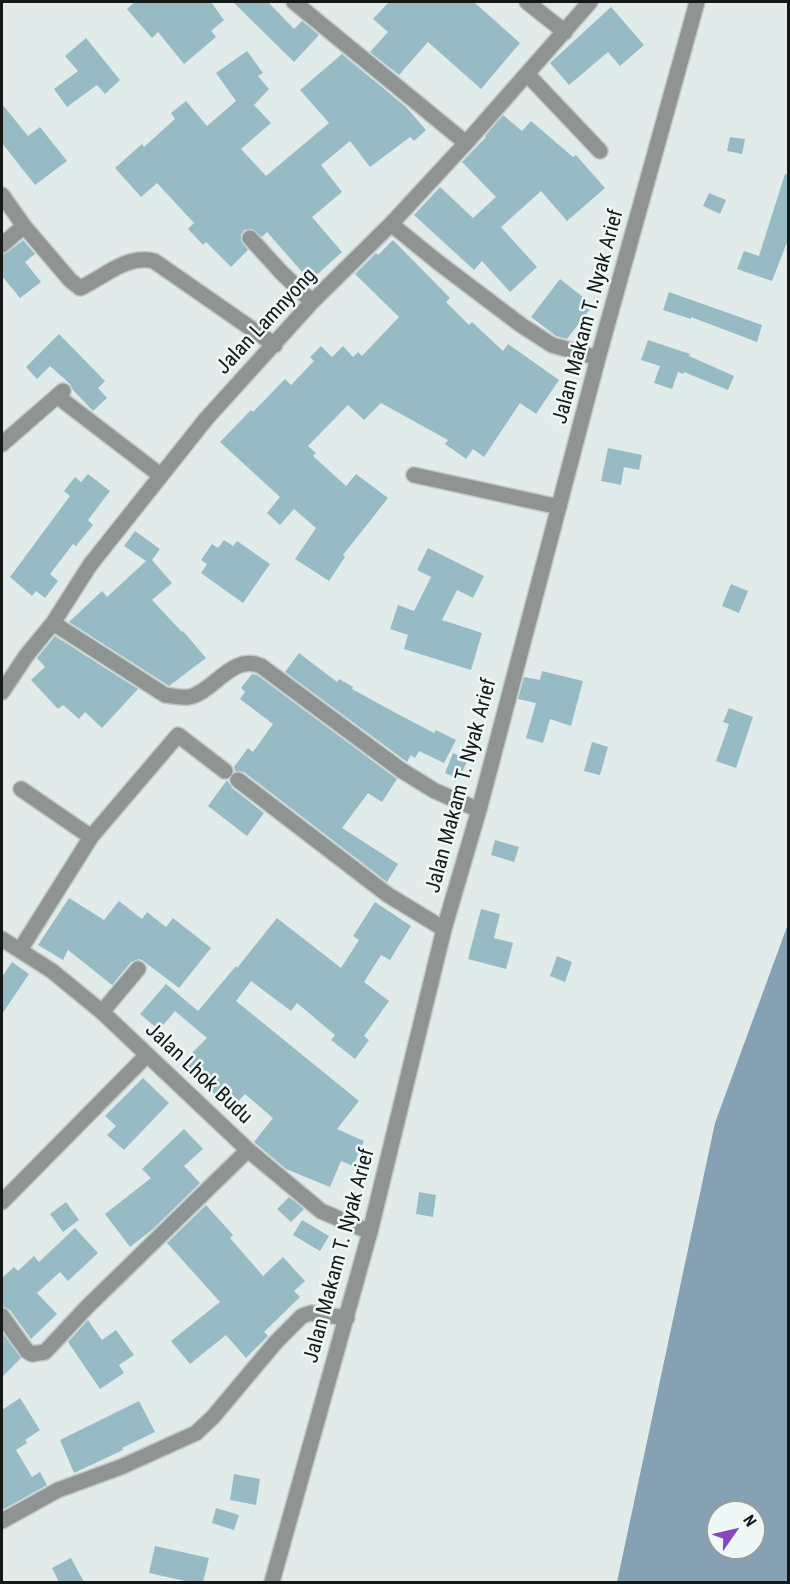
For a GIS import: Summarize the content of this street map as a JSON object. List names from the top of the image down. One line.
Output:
{"streets":{"street":["Jalan Makam T. Nyak Arief","Jalan Lamnyong","Jalan Lhok Budu"]},"crossings":[["Jalan Makam T. Nyak Arief","Jalan Lhok Budu"]],"north":"top right"}
